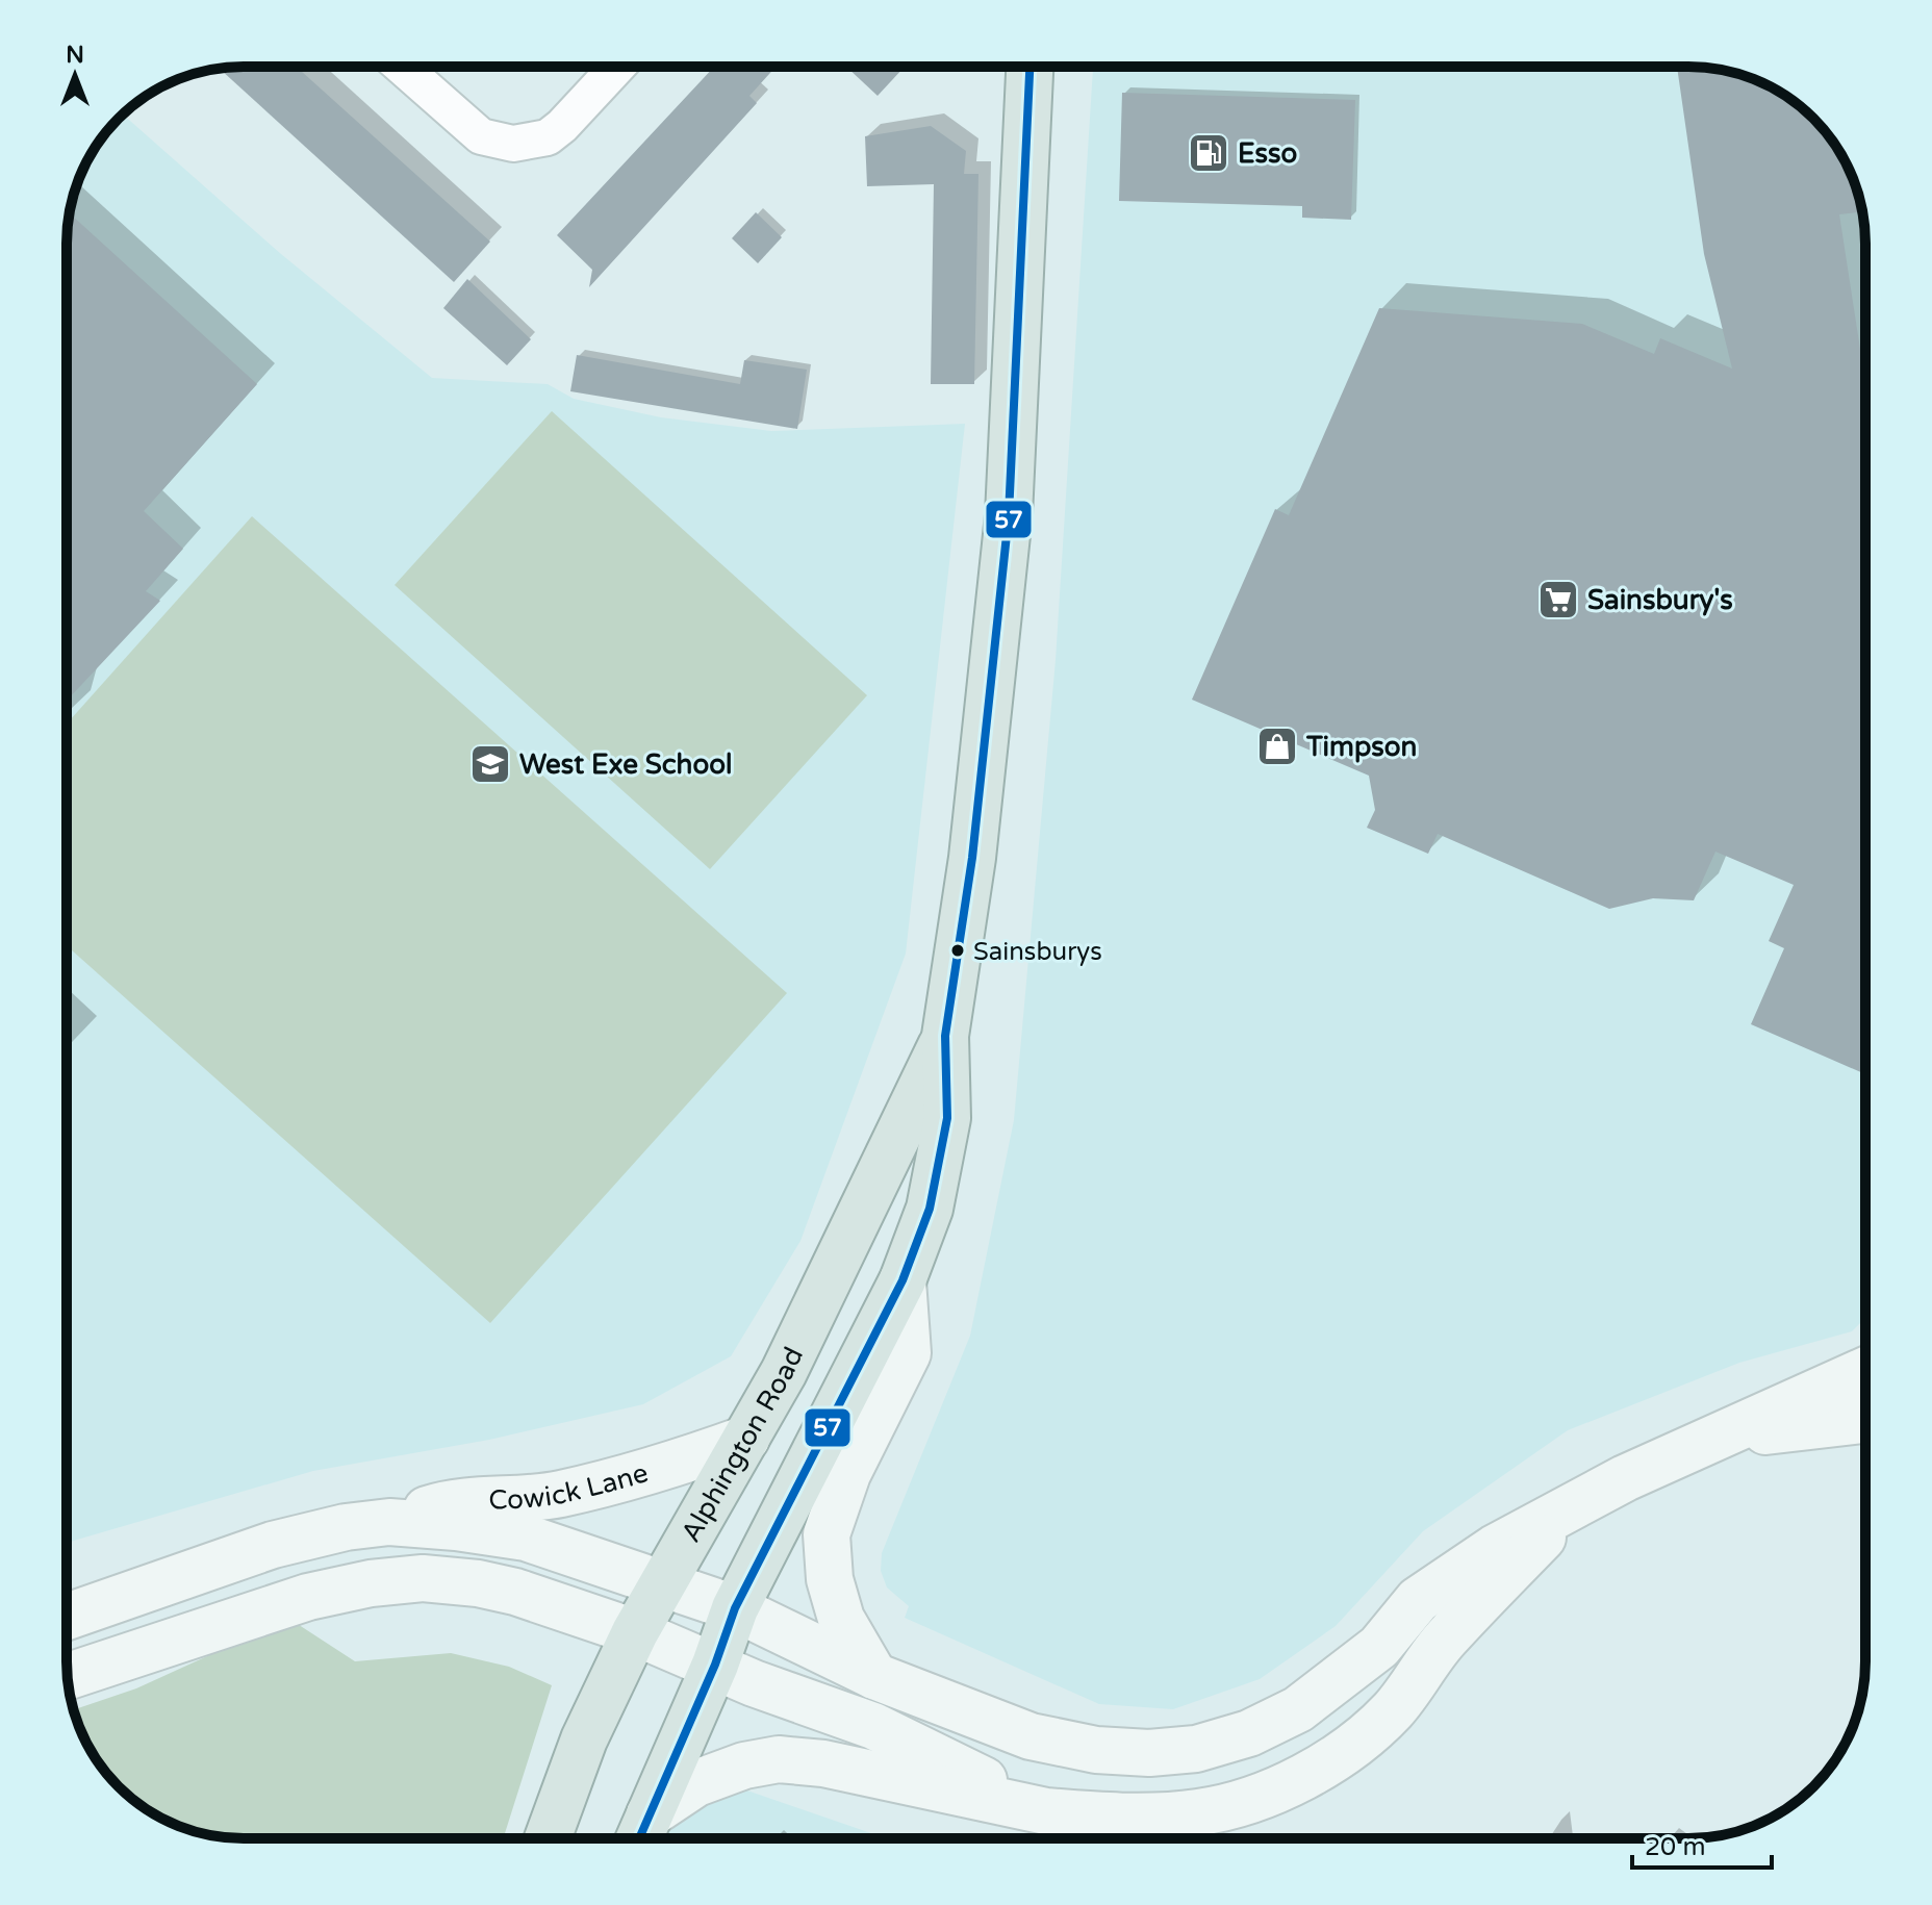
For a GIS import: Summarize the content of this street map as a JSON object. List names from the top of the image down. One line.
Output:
{"streets":{"highway":["Alphington Road"],"street":["Cowick Lane"]},"crossings":[["Alphington Road","Cowick Lane"]],"places":{"fuel station":["Esso"],"supermarket":["Sainsbury's"],"shop":["Timpson"],"school or university":["West Exe School"],"other":["Sainsburys"]},"lines":["transit line 57"],"scale_bar":"20 m","north":"top"}
